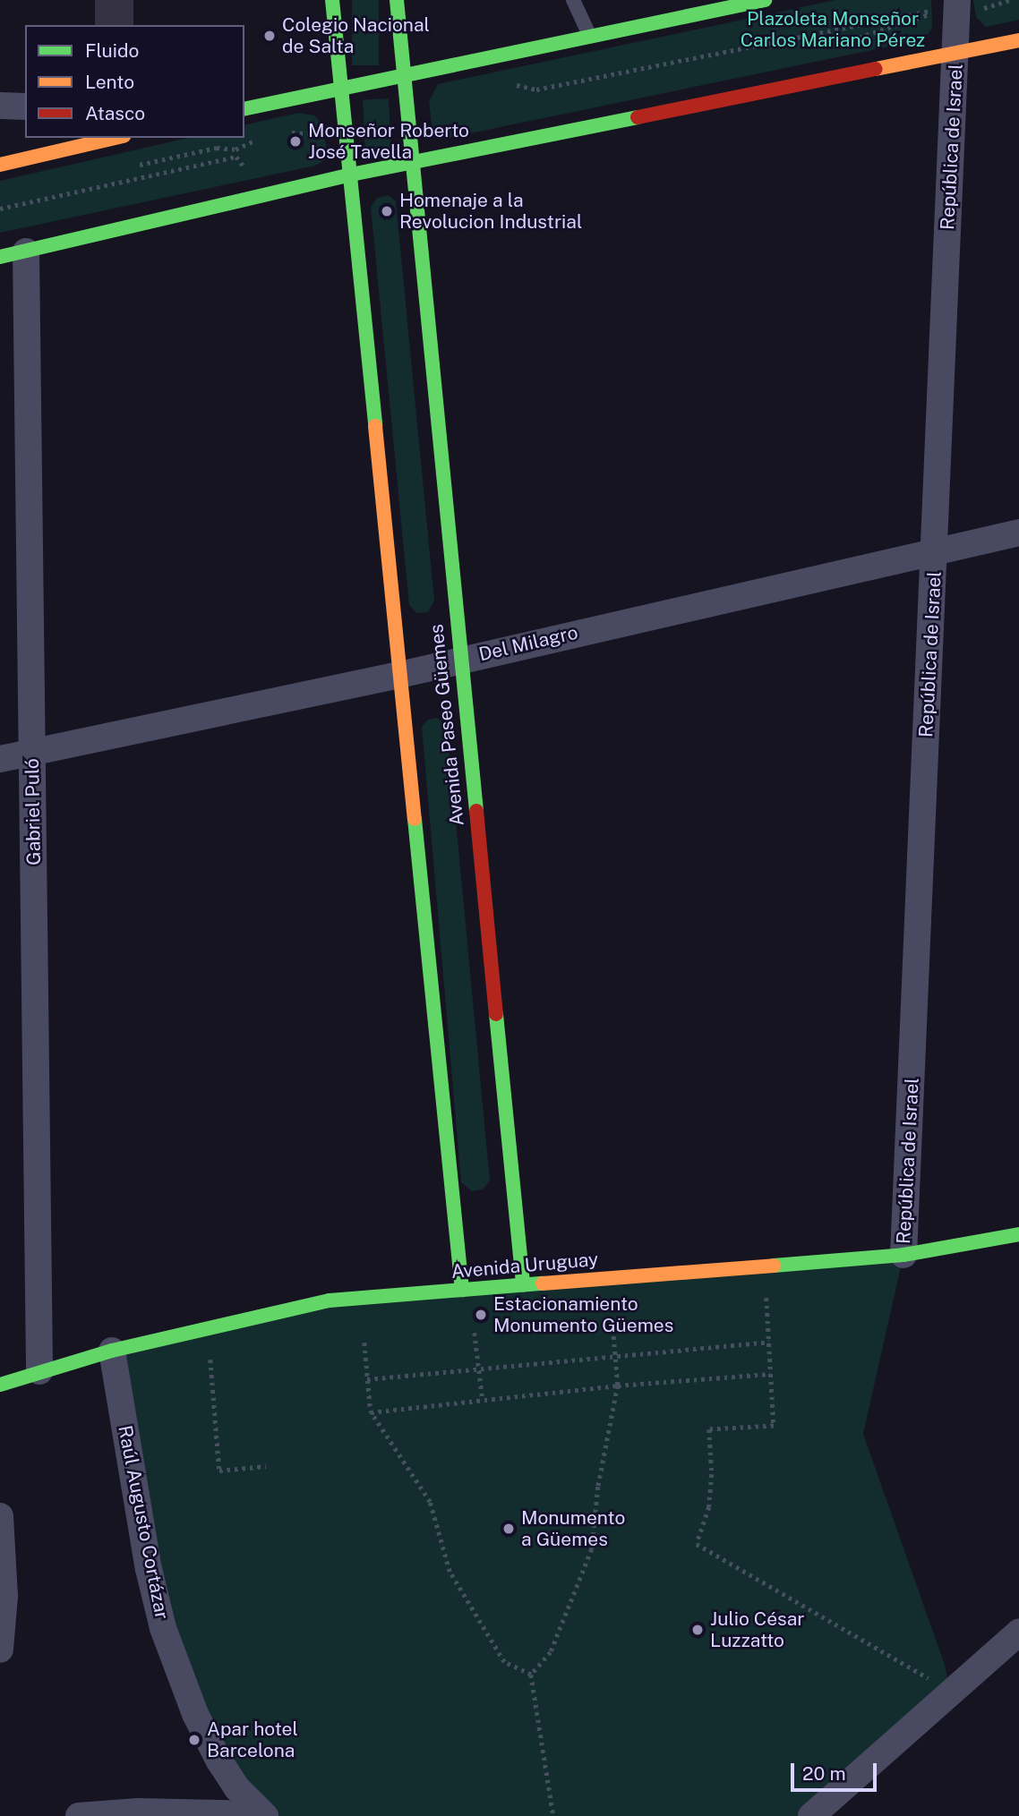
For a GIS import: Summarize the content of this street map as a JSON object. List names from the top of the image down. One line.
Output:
{"streets":{"street":["República de Israel","Del Milagro","Avenida Paseo Güemes","Gabriel Puló","Avenida Uruguay","Raúl Augusto Cortázar"]},"crossings":[["República de Israel","Del Milagro"],["República de Israel","Avenida Uruguay"],["Del Milagro","Avenida Paseo Güemes"],["Del Milagro","Gabriel Puló"],["Avenida Paseo Güemes","Avenida Uruguay"],["Gabriel Puló","Avenida Uruguay"],["Avenida Uruguay","Raúl Augusto Cortázar"]],"parks":["Plazoleta Monseñor Carlos Mariano Pérez"],"places":["Colegio Nacional de Salta","Monseñor Roberto José Tavella","Homenaje a la Revolucion Industrial","Estacionamiento Monumento Güemes","Monumento a Güemes","Julio César Luzzatto","Apar hotel Barcelona"],"legend":["Fluido","Lento","Atasco"],"scale_bar":"20 m"}
